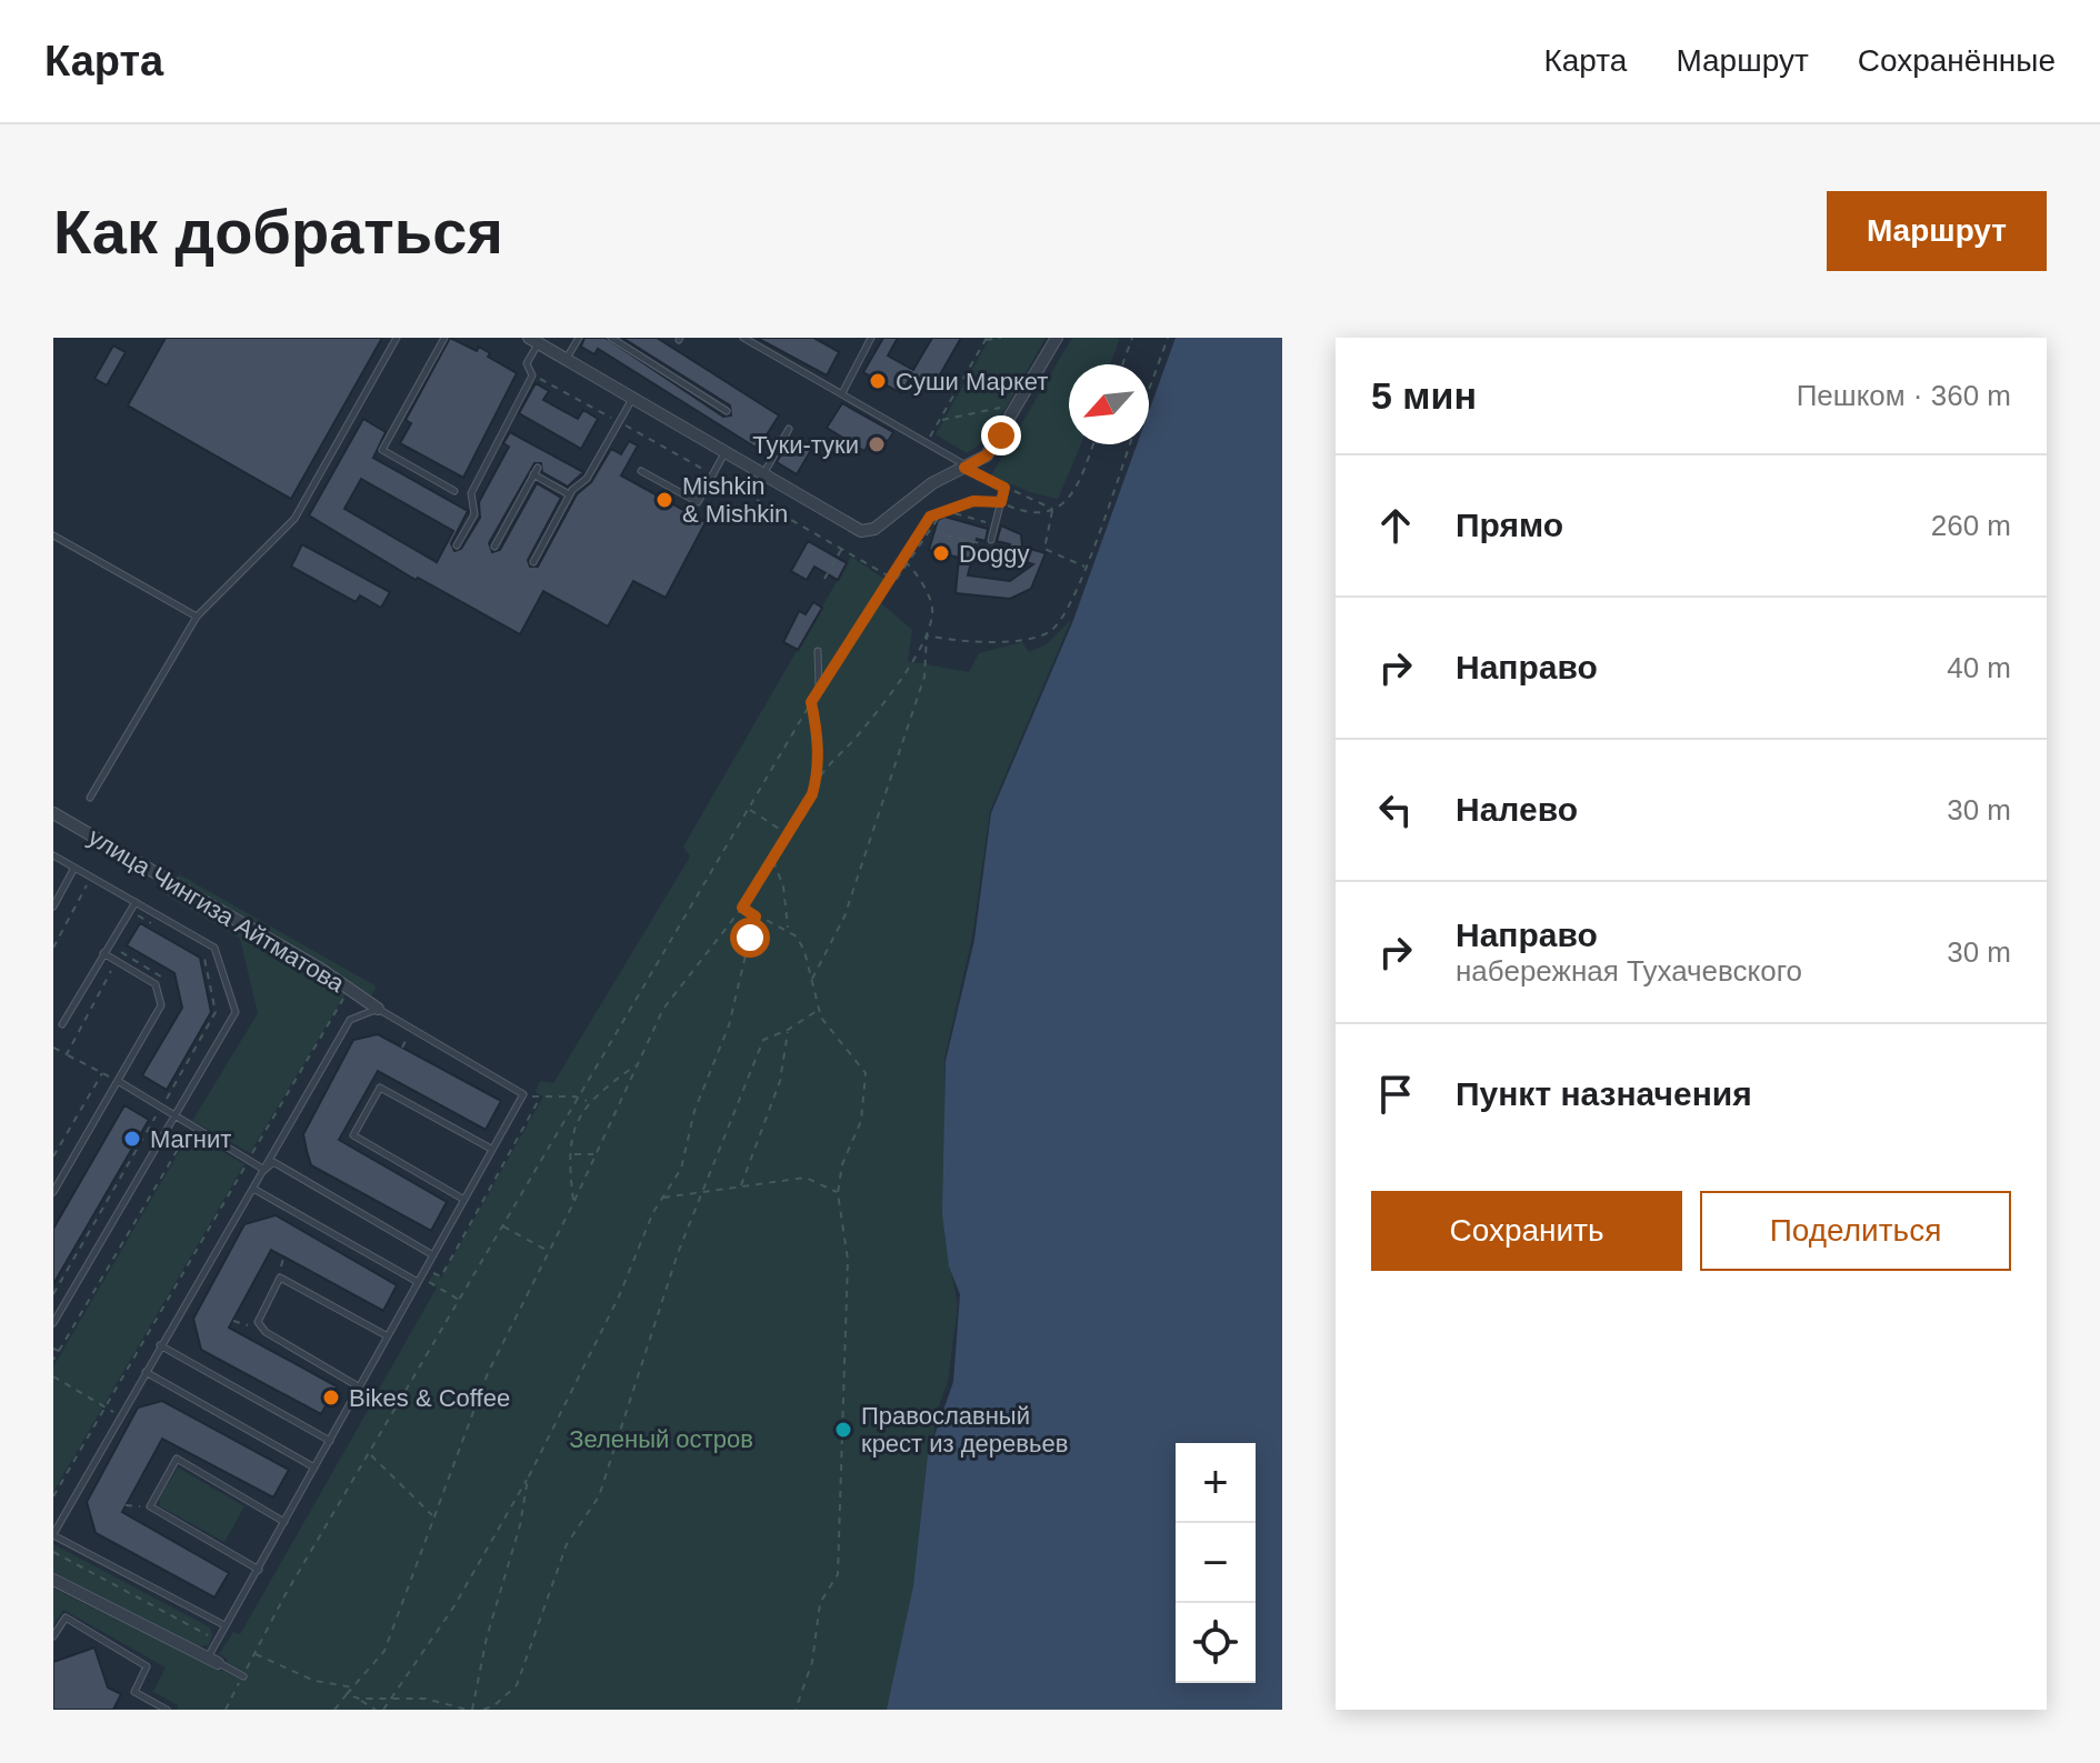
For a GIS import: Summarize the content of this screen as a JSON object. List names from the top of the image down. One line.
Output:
{"streets":{"street":["улица Чингиза Айтматова"]},"parks":["Зеленый остров"],"places":["Суши Маркет","Туки-туки","Mishkin & Mishkin","Doggy","Магнит","Bikes & Coffee","Православный крест из деревьев"],"north":"bottom left","page":{"header":"Карта","nav":["Карта","Маршрут","Сохранённые"],"buttons":["Маршрут",["Сохранить","Поделиться"]],"title":"Как добраться","heading":["5 мин","Пешком · 360 m"],"list":[["Прямо","260 m"],["Направо","40 m"],["Налево","30 m"],["Направо","набережная Тухачевского","30 m"],"Пункт назначения"],"map_buttons":["+","−"]}}
